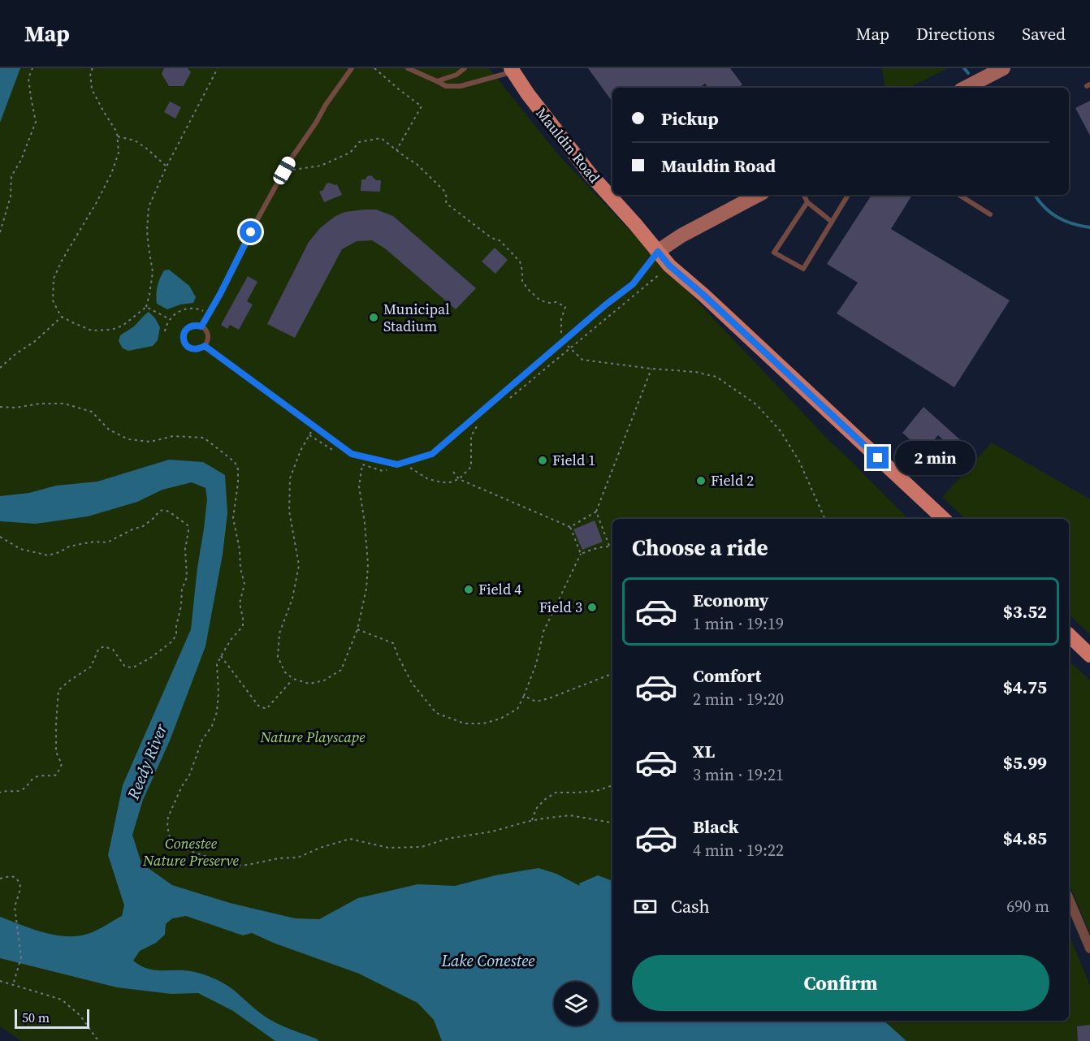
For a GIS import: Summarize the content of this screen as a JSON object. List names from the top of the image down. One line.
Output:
{"streets":{"main road":["Mauldin Road"]},"water":["Reedy River","Lake Conestee"],"parks":["Nature Playscape","Conestee Nature Preserve"],"places":["Municipal Stadium","Field 1","Field 2","Field 4","Field 3"],"scale_bar":"50 m","page":{"header":"Map","nav":["Map","Directions","Saved"],"banner":["Pickup","Mauldin Road"],"bubble":"2 min","heading":"Choose a ride","list":[{"name":"Economy","note":"1 min · 19:19","value":"$3.52"},{"name":"Comfort","note":"2 min · 19:20","value":"$4.75"},{"name":"XL","note":"3 min · 19:21","value":"$5.99"},{"name":"Black","note":"4 min · 19:22","value":"$4.85"}],"pay":["Cash","690 m"],"buttons":"Confirm","scale":"50 m"}}
